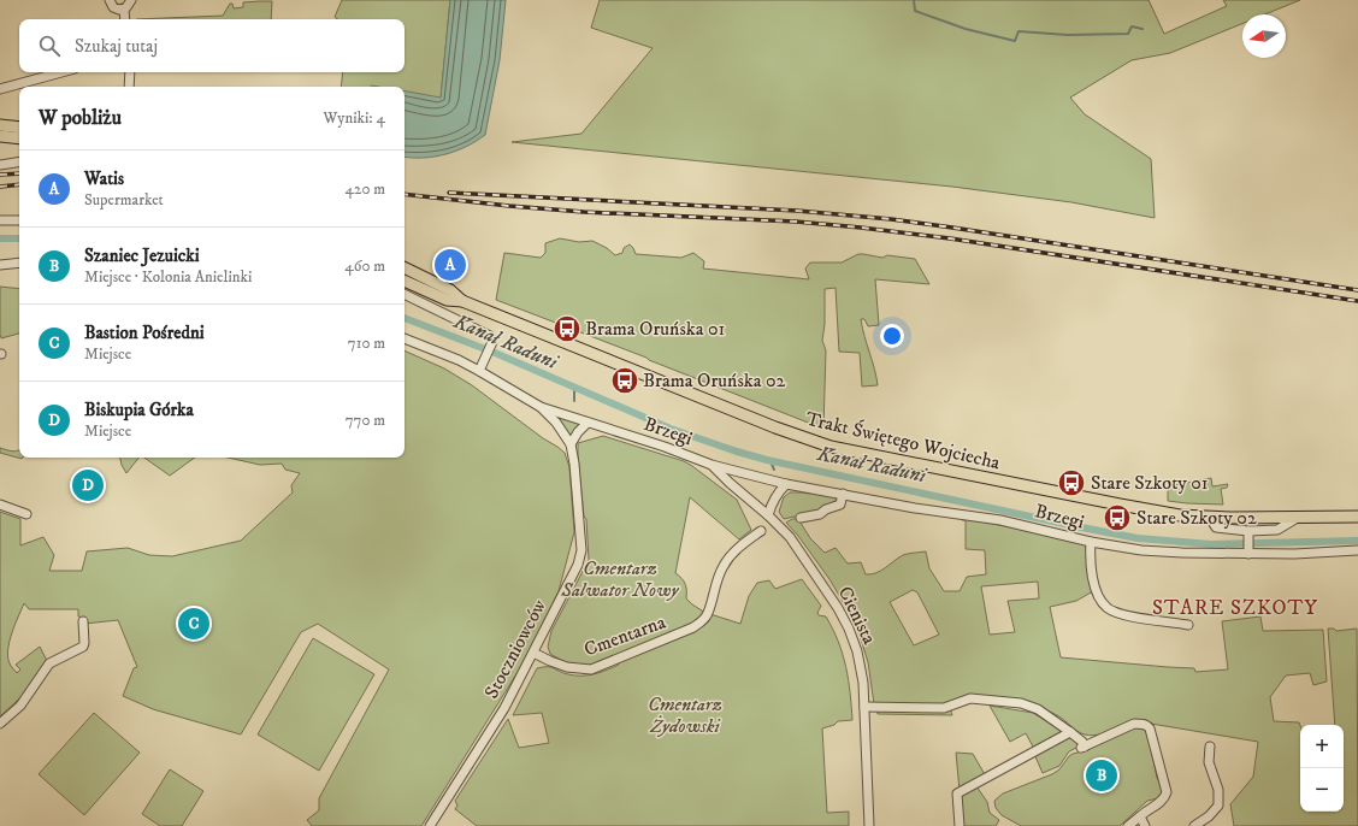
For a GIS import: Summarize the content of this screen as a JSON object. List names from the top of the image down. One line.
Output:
{"streets":{"main road":["Trakt Świętego Wojciecha"],"street":["Brzegi","Cienista","Cmentarna","Stoczniowców"]},"crossings":[["Brzegi","Cienista"],["Brzegi","Stoczniowców"],["Cmentarna","Stoczniowców"]],"districts":["STARE SZKOTY"],"water":["Kanał Raduni"],"parks":["Cmentarz Salwator Nowy","Cmentarz Żydowski"],"places":{"bus stop":["Brama Oruńska 01","Brama Oruńska 02","Stare Szkoty 01","Stare Szkoty 02"]},"north":"left","page":{"search":"Szukaj tutaj","heading":["W pobliżu","Wyniki: 4"],"list":[{"mark":"A","name":"Watis","note":"Supermarket","value":"420 m"},{"mark":"B","name":"Szaniec Jezuicki","note":"Miejsce · Kolonia Anielinki","value":"460 m"},{"mark":"C","name":"Bastion Pośredni","note":"Miejsce","value":"710 m"},{"mark":"D","name":"Biskupia Górka","note":"Miejsce","value":"770 m"}],"pins":["A","D","C","B"],"map_buttons":["+","−"]}}
